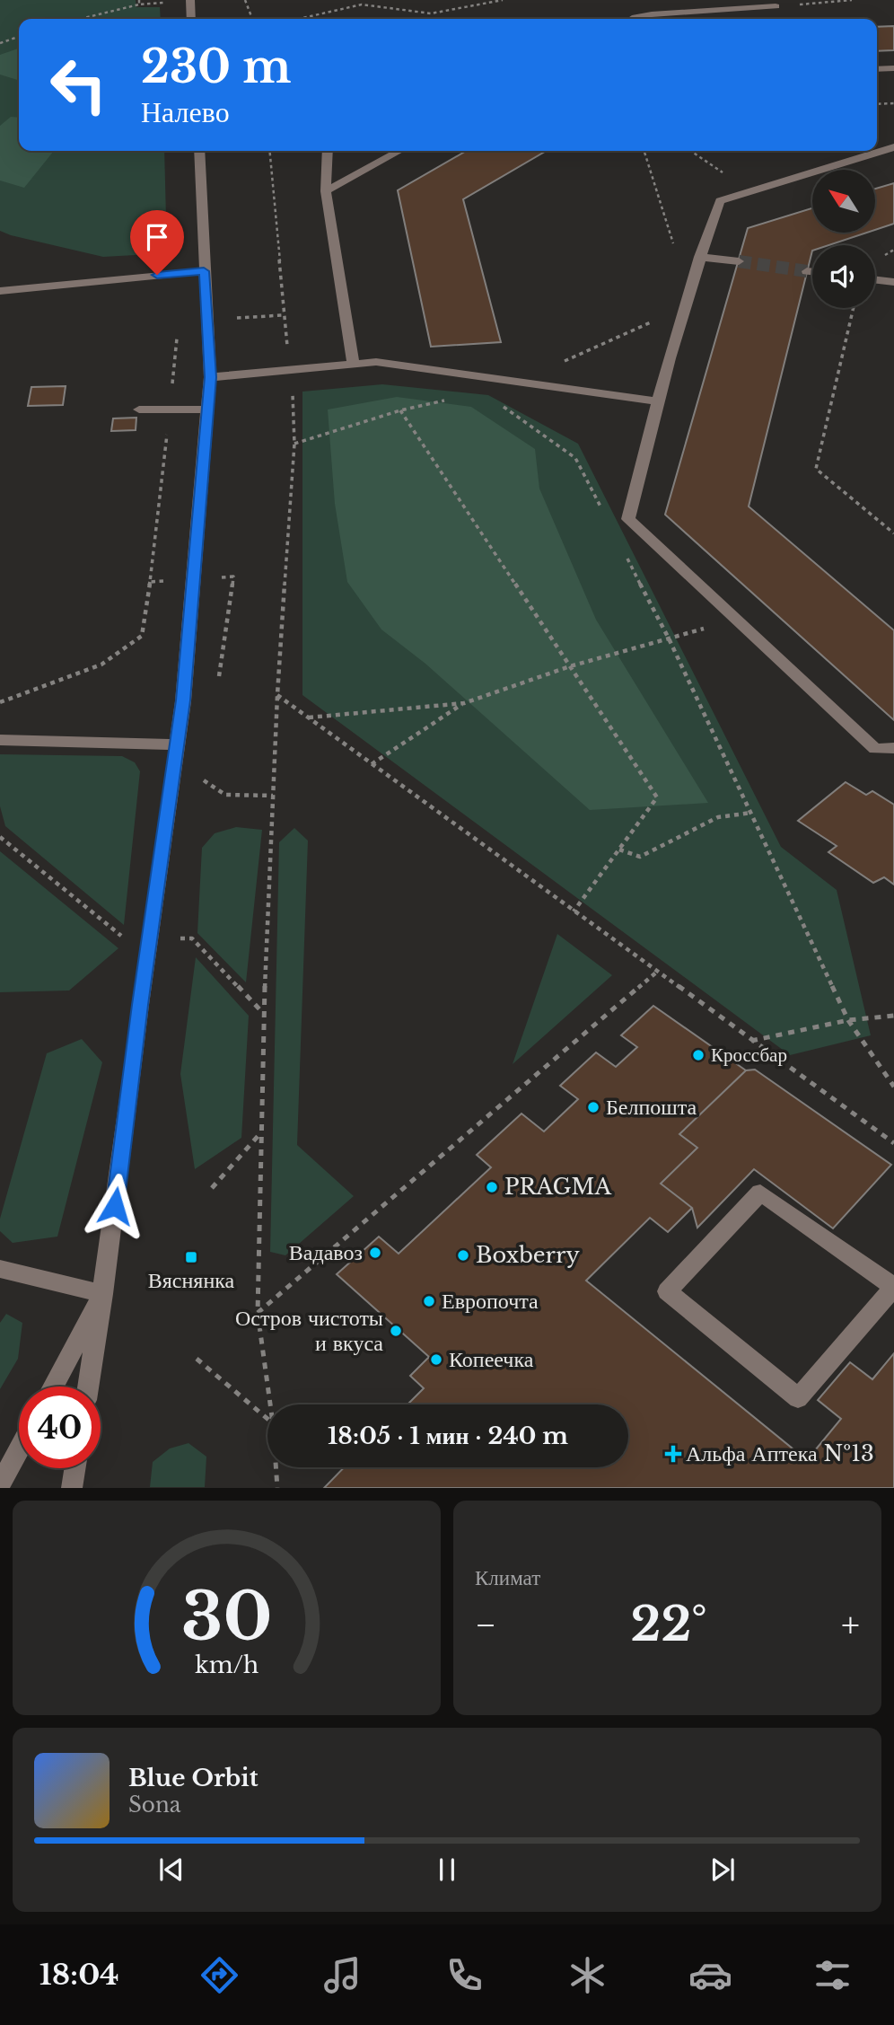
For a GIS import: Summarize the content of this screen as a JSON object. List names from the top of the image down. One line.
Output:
{"places":{"other":["Кроссбар","Белпошта","PRAGMA","Вадавоз","Boxberry","Европочта","Остров чистоты и вкуса","Копеечка"],"transit":["Вяснянка"],"health":["Альфа Аптека №13"]},"north":"top left","page":{"turn":["230 m","Налево"],"limit":"40","trip":"18:05 · 1 мин · 240 m","tile":"Климат","heat":["−","22°","+"],"song":["Blue Orbit","Sona"],"tabs":"18:04","gauge":["30","km/h"]}}
